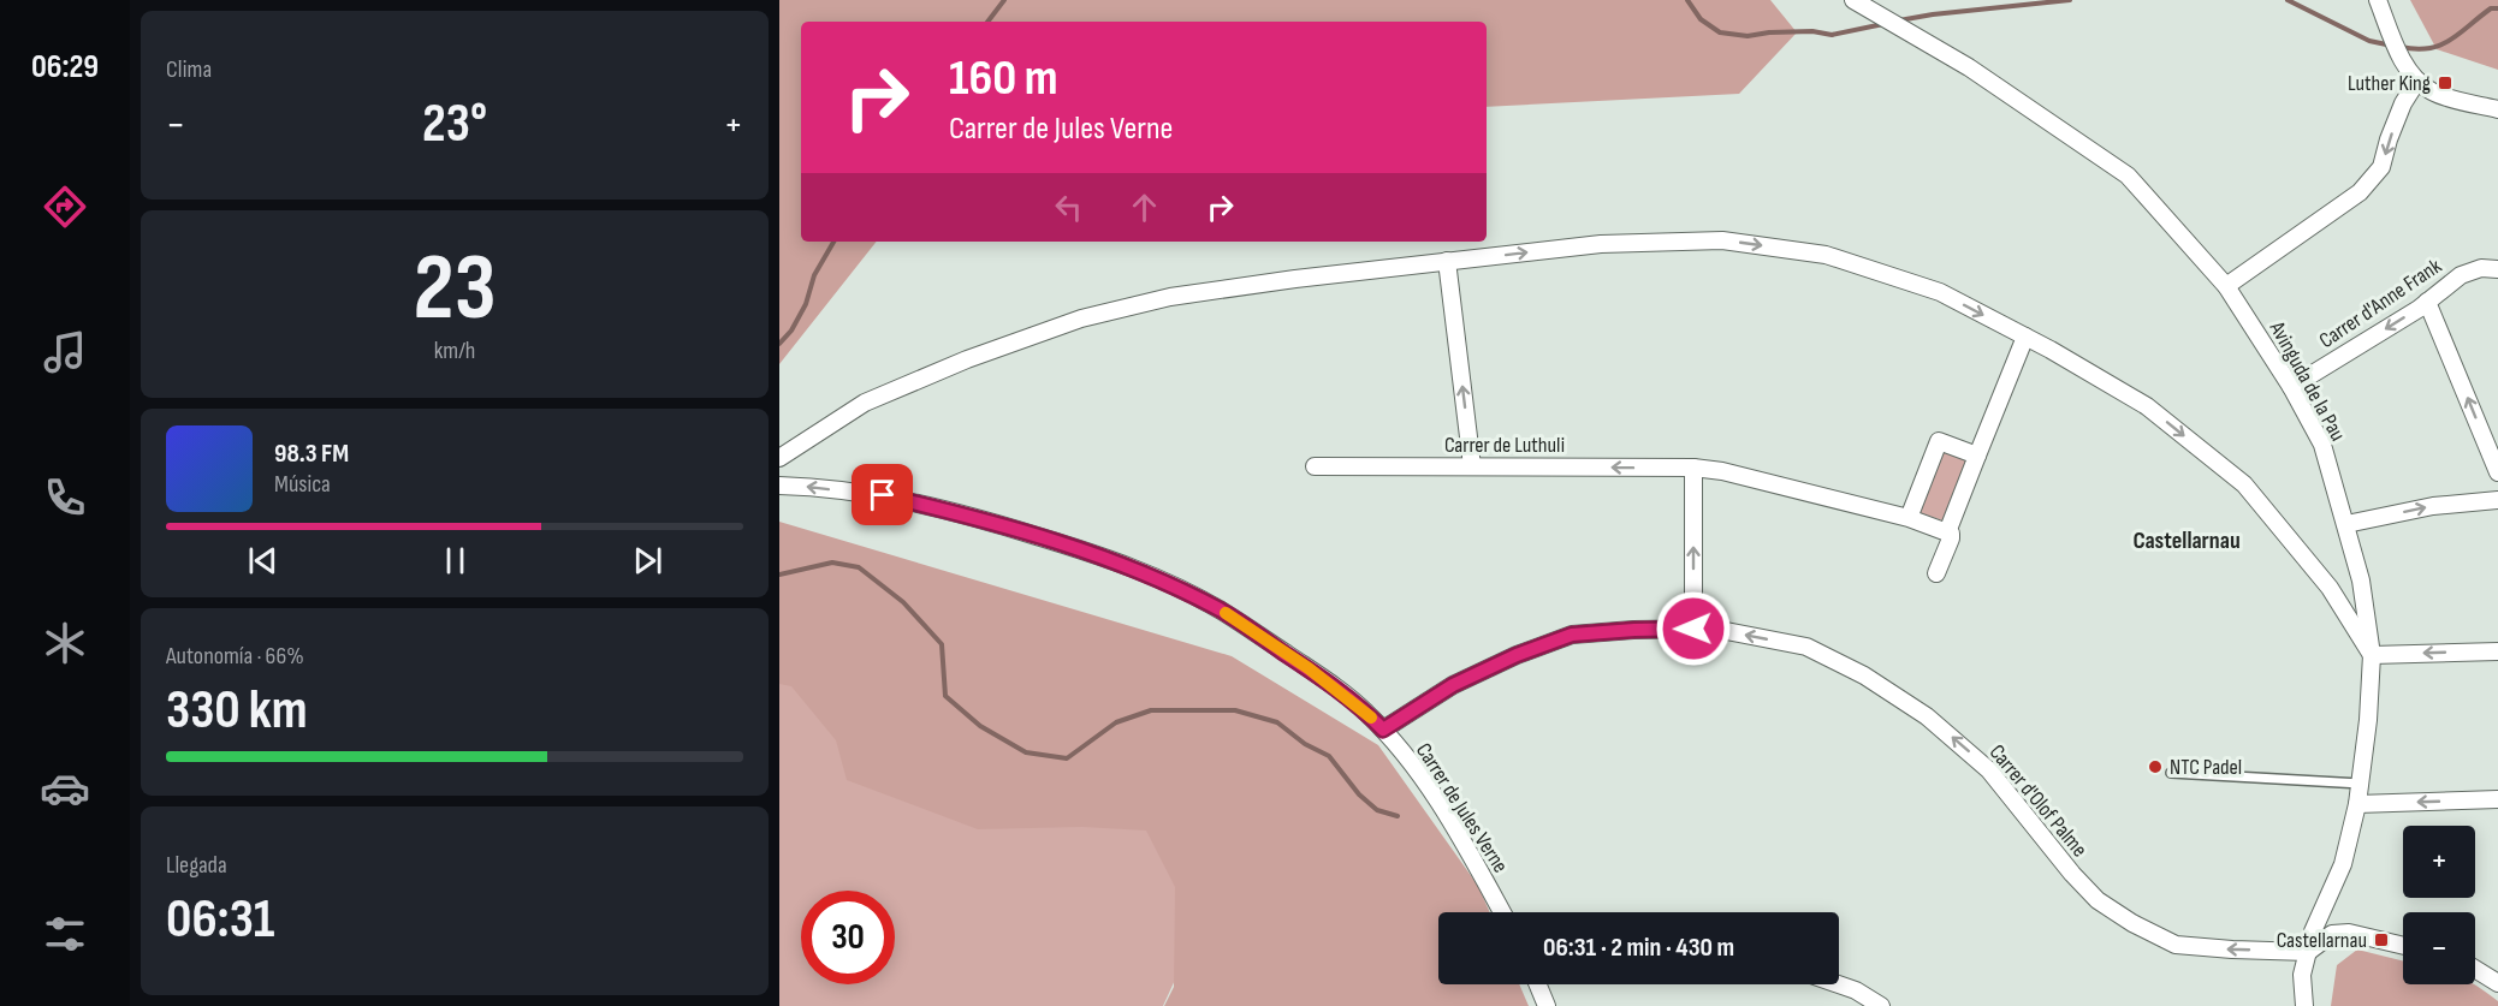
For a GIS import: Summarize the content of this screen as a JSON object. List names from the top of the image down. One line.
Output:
{"streets":{"street":["Carrer d'Anne Frank","Avinguda de la Pau","Carrer de Luthuli","Carrer d'Olof Palme","Carrer de Jules Verne"]},"crossings":[["Carrer d'Anne Frank","Avinguda de la Pau"],["Avinguda de la Pau","Carrer d'Olof Palme"],["Carrer d'Olof Palme","Carrer de Jules Verne"]],"one_way":["Carrer d'Olof Palme","Carrer de Jules Verne"],"districts":["Castellarnau"],"places":{"transit":["Luther King","Castellarnau"],"other":["NTC Padel"]},"page":{"tabs":"06:29","tile":["Clima",["23","km/h"],["Autonomía · 66%","330 km"],["Llegada","06:31"]],"turn":["160 m","Carrer de Jules Verne"],"heat":["−","23°","+"],"song":["98.3 FM","Música"],"map_buttons":["+","−"],"limit":"30","trip":"06:31 · 2 min · 430 m"}}
